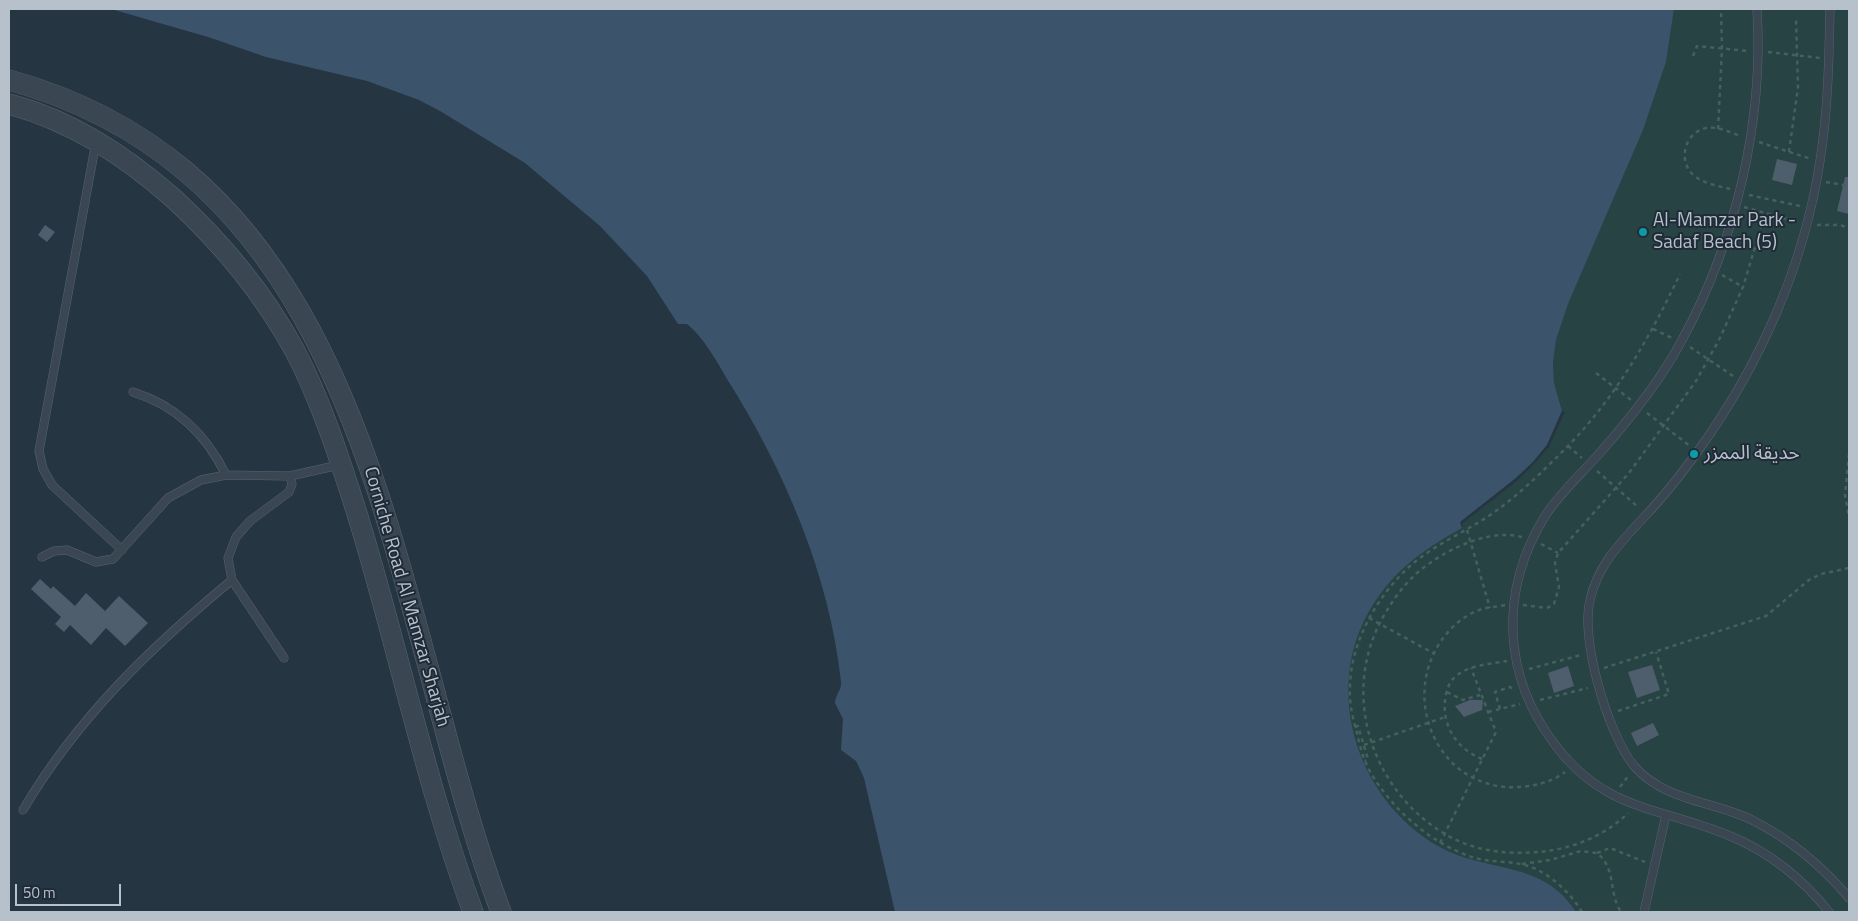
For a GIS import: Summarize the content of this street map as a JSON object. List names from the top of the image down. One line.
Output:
{"streets":{"street":["Corniche Road Al Mamzar Sharjah"]},"places":["Al-Mamzar Park - Sadaf Beach (5)","حديقة الممزر"],"scale_bar":"50 m"}
